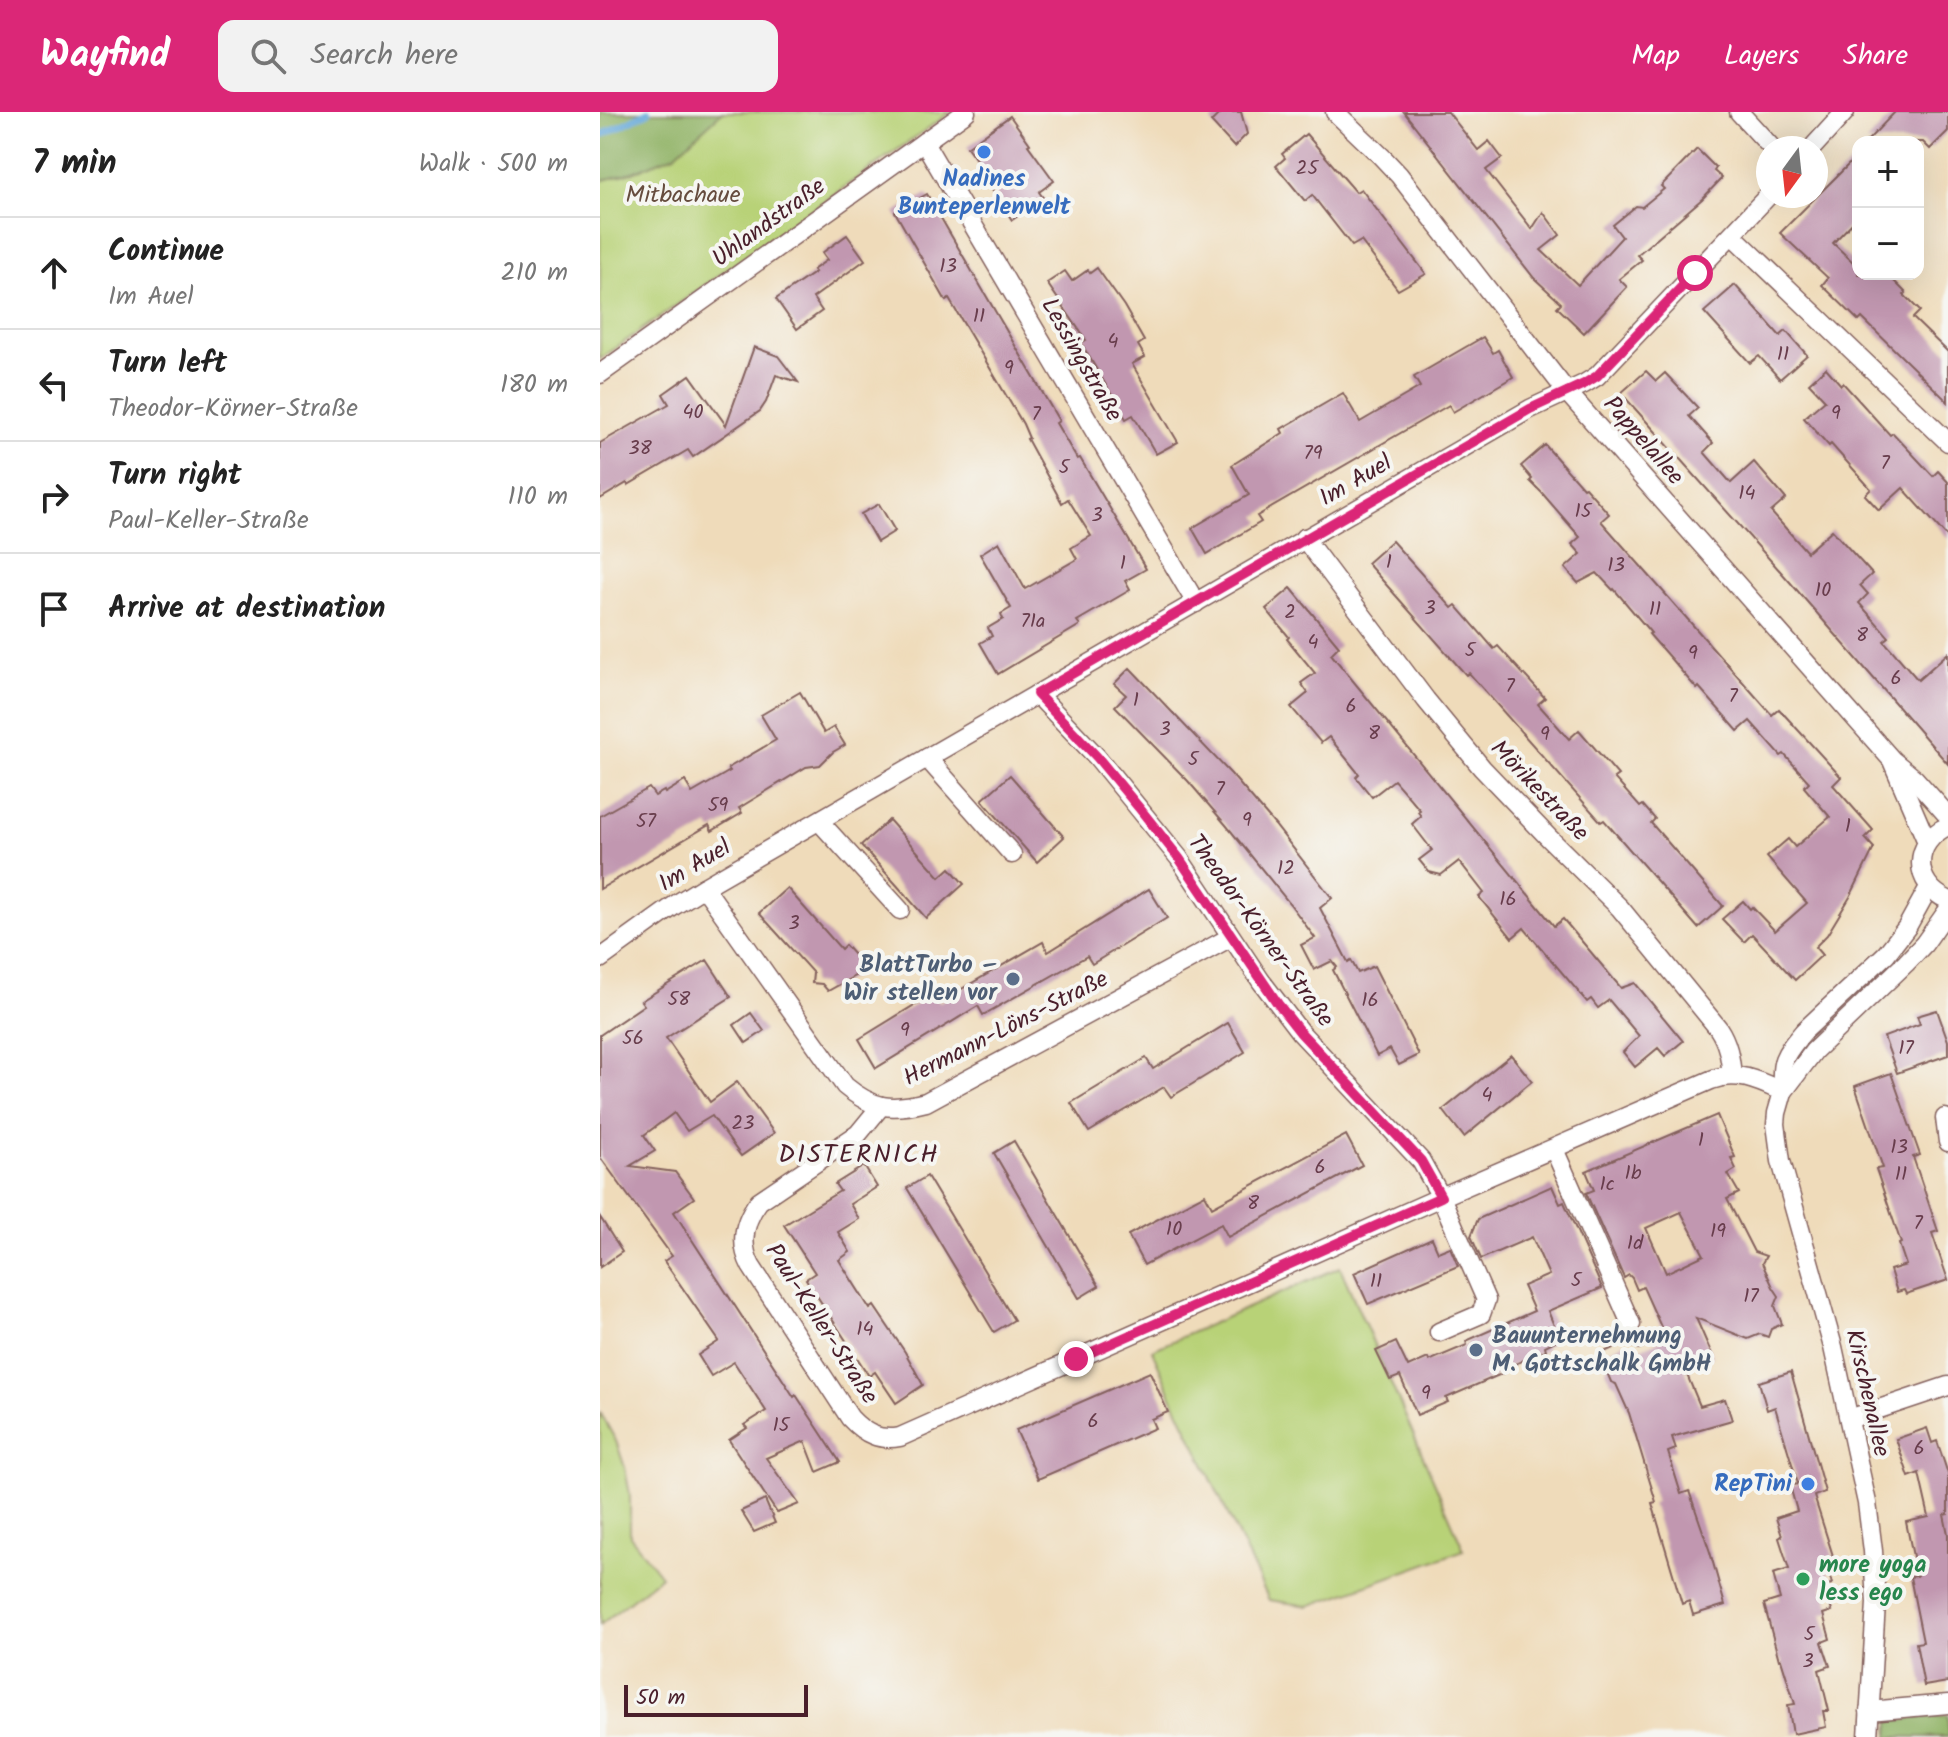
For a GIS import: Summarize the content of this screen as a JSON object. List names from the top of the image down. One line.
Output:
{"streets":{"street":["Uhlandstraße","Lessingstraße","Pappelallee","Im Auel","Mörikestraße","Theodor-Körner-Straße","Hermann-Löns-Straße","Paul-Keller-Straße","Kirschenallee"]},"crossings":[["Uhlandstraße","Lessingstraße"],["Lessingstraße","Im Auel"],["Pappelallee","Im Auel"],["Im Auel","Mörikestraße"],["Im Auel","Theodor-Körner-Straße"],["Im Auel","Hermann-Löns-Straße"],["Mörikestraße","Paul-Keller-Straße"],["Theodor-Körner-Straße","Hermann-Löns-Straße"],["Theodor-Körner-Straße","Paul-Keller-Straße"],["Hermann-Löns-Straße","Paul-Keller-Straße"]],"districts":["DISTERNICH"],"parks":["Mitbachaue"],"places":["Nadines Bunteperlenwelt","BlattTurbo – Wir stellen vor","Bauunternehmung M. Gottschalk GmbH","RepTini","more yoga less ego"],"house_numbers":["25","13","11","4","11","9","40","9","7","38","79","7","5","14","15","3","1","1","13","10","3","11","2","71a","8","4","5","9","6","7","7","1","6","3","8","9","5","7","59","9","57","1","12","16","3","58","16","9","56","17","4","23","1","13","6","1b","11","1c","8","7","10","19","1d","5","11","17","14","9","6","15","6","5","3"],"scale_bar":"50 m","north":"bottom","page":{"header":"Wayfind","search":"Search here","nav":["Map","Layers","Share"],"heading":["7 min","Walk · 500 m"],"map_buttons":["+","−"],"list":[["Continue","Im Auel","210 m"],["Turn left","Theodor-Körner-Straße","180 m"],["Turn right","Paul-Keller-Straße","110 m"],"Arrive at destination"],"scale":"50 m"}}
